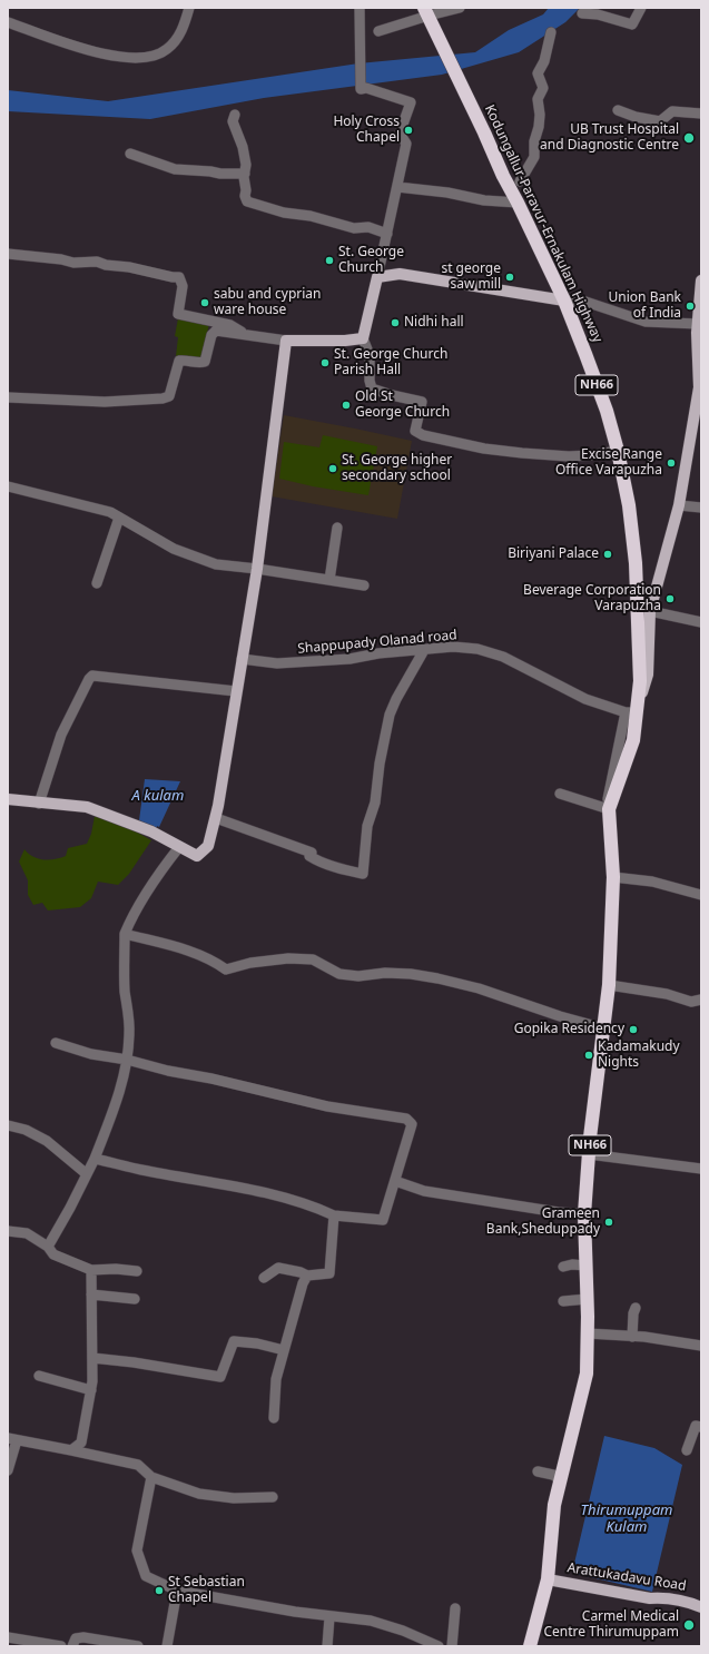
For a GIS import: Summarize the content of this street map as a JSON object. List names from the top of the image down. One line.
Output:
{"streets":{"highway":["Kodungallur-Paravur-Ernakulam Highway","NH66"],"main road":["Arattukadavu Road"],"street":["Shappupady Olanad road"]},"crossings":[["Kodungallur-Paravur-Ernakulam Highway","Shappupady Olanad road"],["Kodungallur-Paravur-Ernakulam Highway","Arattukadavu Road"]],"water":["A kulam","Thirumuppam Kulam"],"places":["Holy Cross Chapel","UB Trust Hospital and Diagnostic Centre","St. George Church","st george saw mill","sabu and cyprian ware house","Union Bank of India","Nidhi hall","St. George Church Parish Hall","Old St George Church","Excise Range Office Varapuzha","St. George higher secondary school","Biriyani Palace","Beverage Corporation Varapuzha","Gopika Residency","Kadamakudy Nights","Grameen Bank,Sheduppady","St Sebastian Chapel","Carmel Medical Centre Thirumuppam"]}
